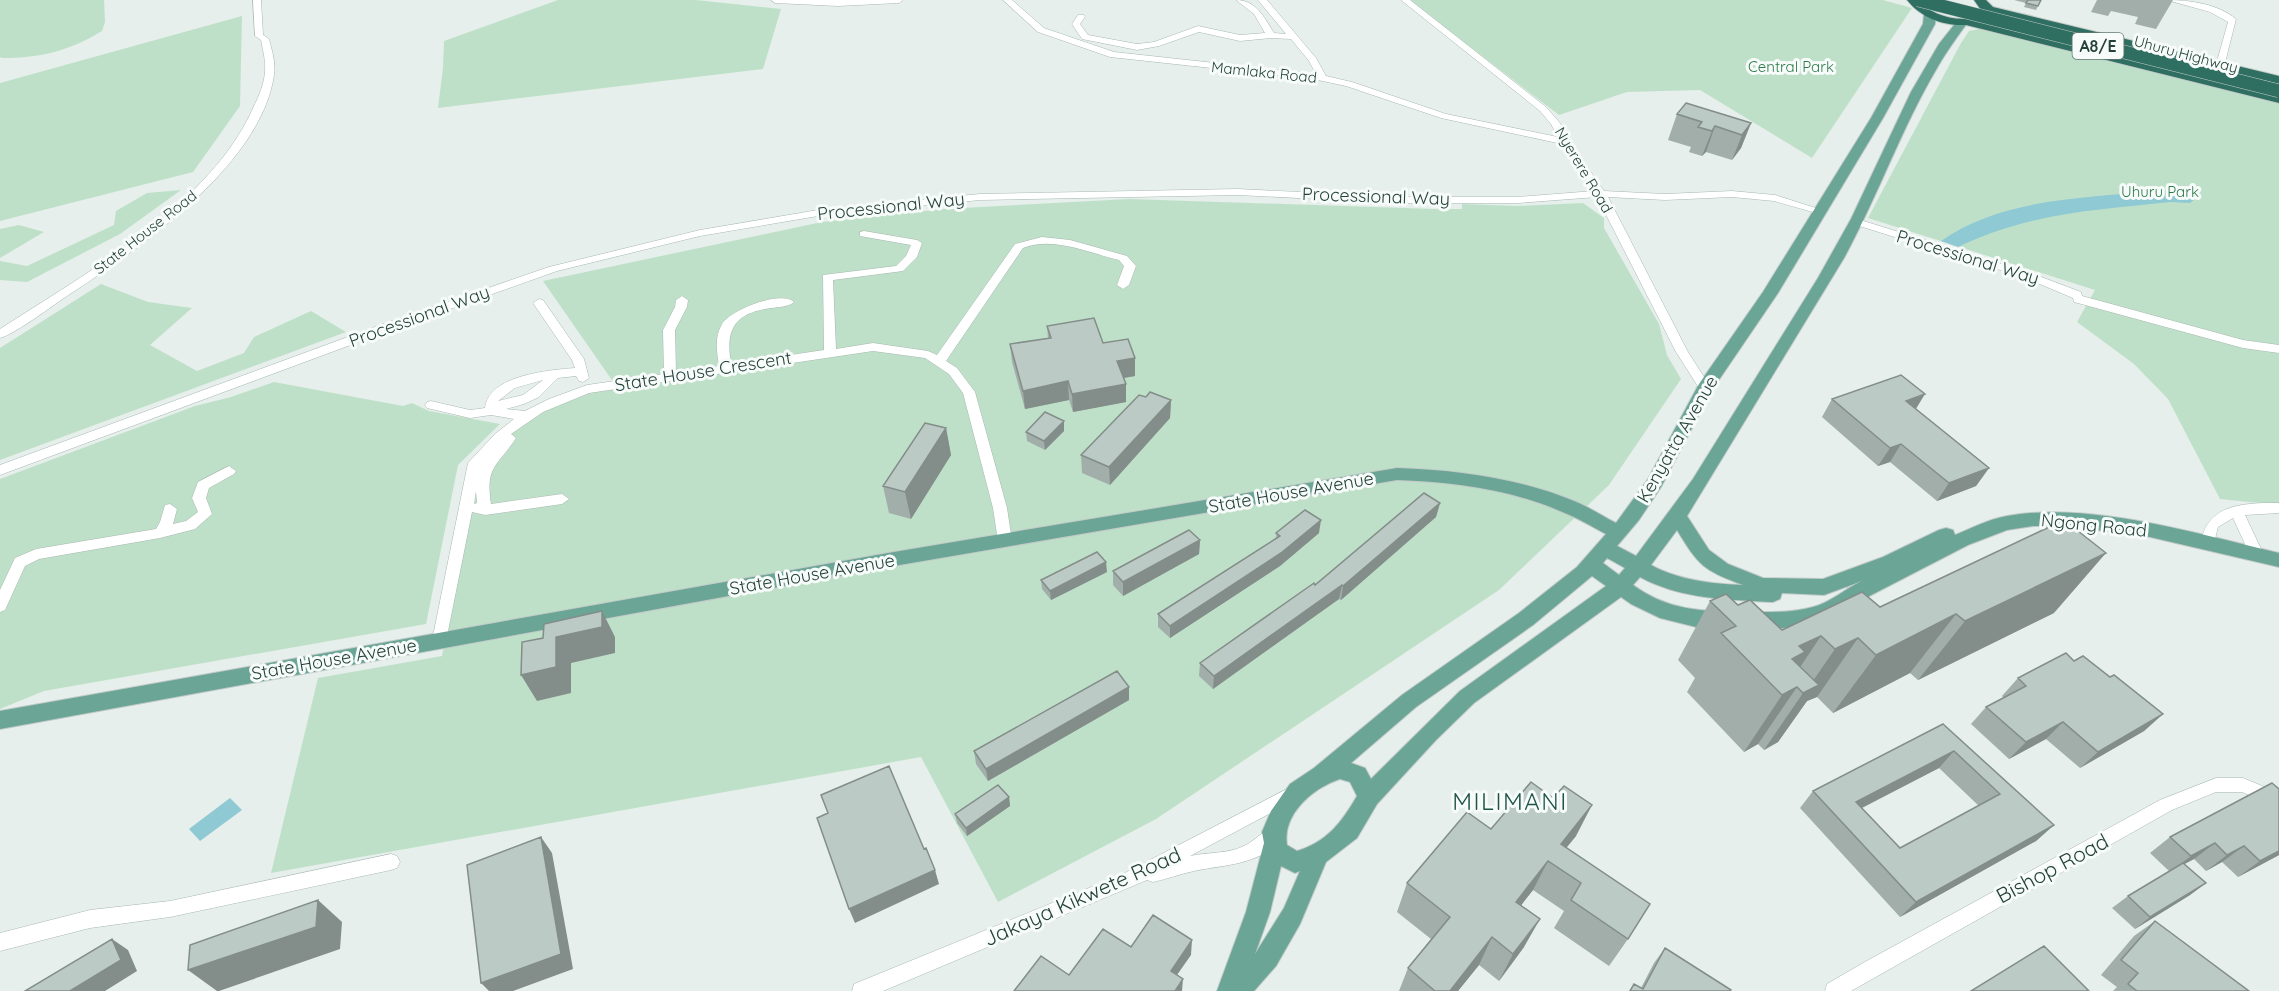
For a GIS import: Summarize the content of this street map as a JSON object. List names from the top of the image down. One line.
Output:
{"streets":{"highway":["A8/E","Uhuru Highway"],"main road":["Kenyatta Avenue","State House Avenue","Ngong Road"],"street":["Mamlaka Road","Nyerere Road","Processional Way","State House Road","State House Crescent","Bishop Road","Jakaya Kikwete Road"]},"crossings":[["Mamlaka Road","Nyerere Road"],["Nyerere Road","Processional Way"],["Nyerere Road","Kenyatta Avenue"],["Processional Way","Kenyatta Avenue"],["State House Crescent","State House Avenue"],["Kenyatta Avenue","State House Avenue"],["Kenyatta Avenue","Ngong Road"],["Kenyatta Avenue","Jakaya Kikwete Road"]],"districts":["MILIMANI"],"parks":["Central Park","Uhuru Park"]}
